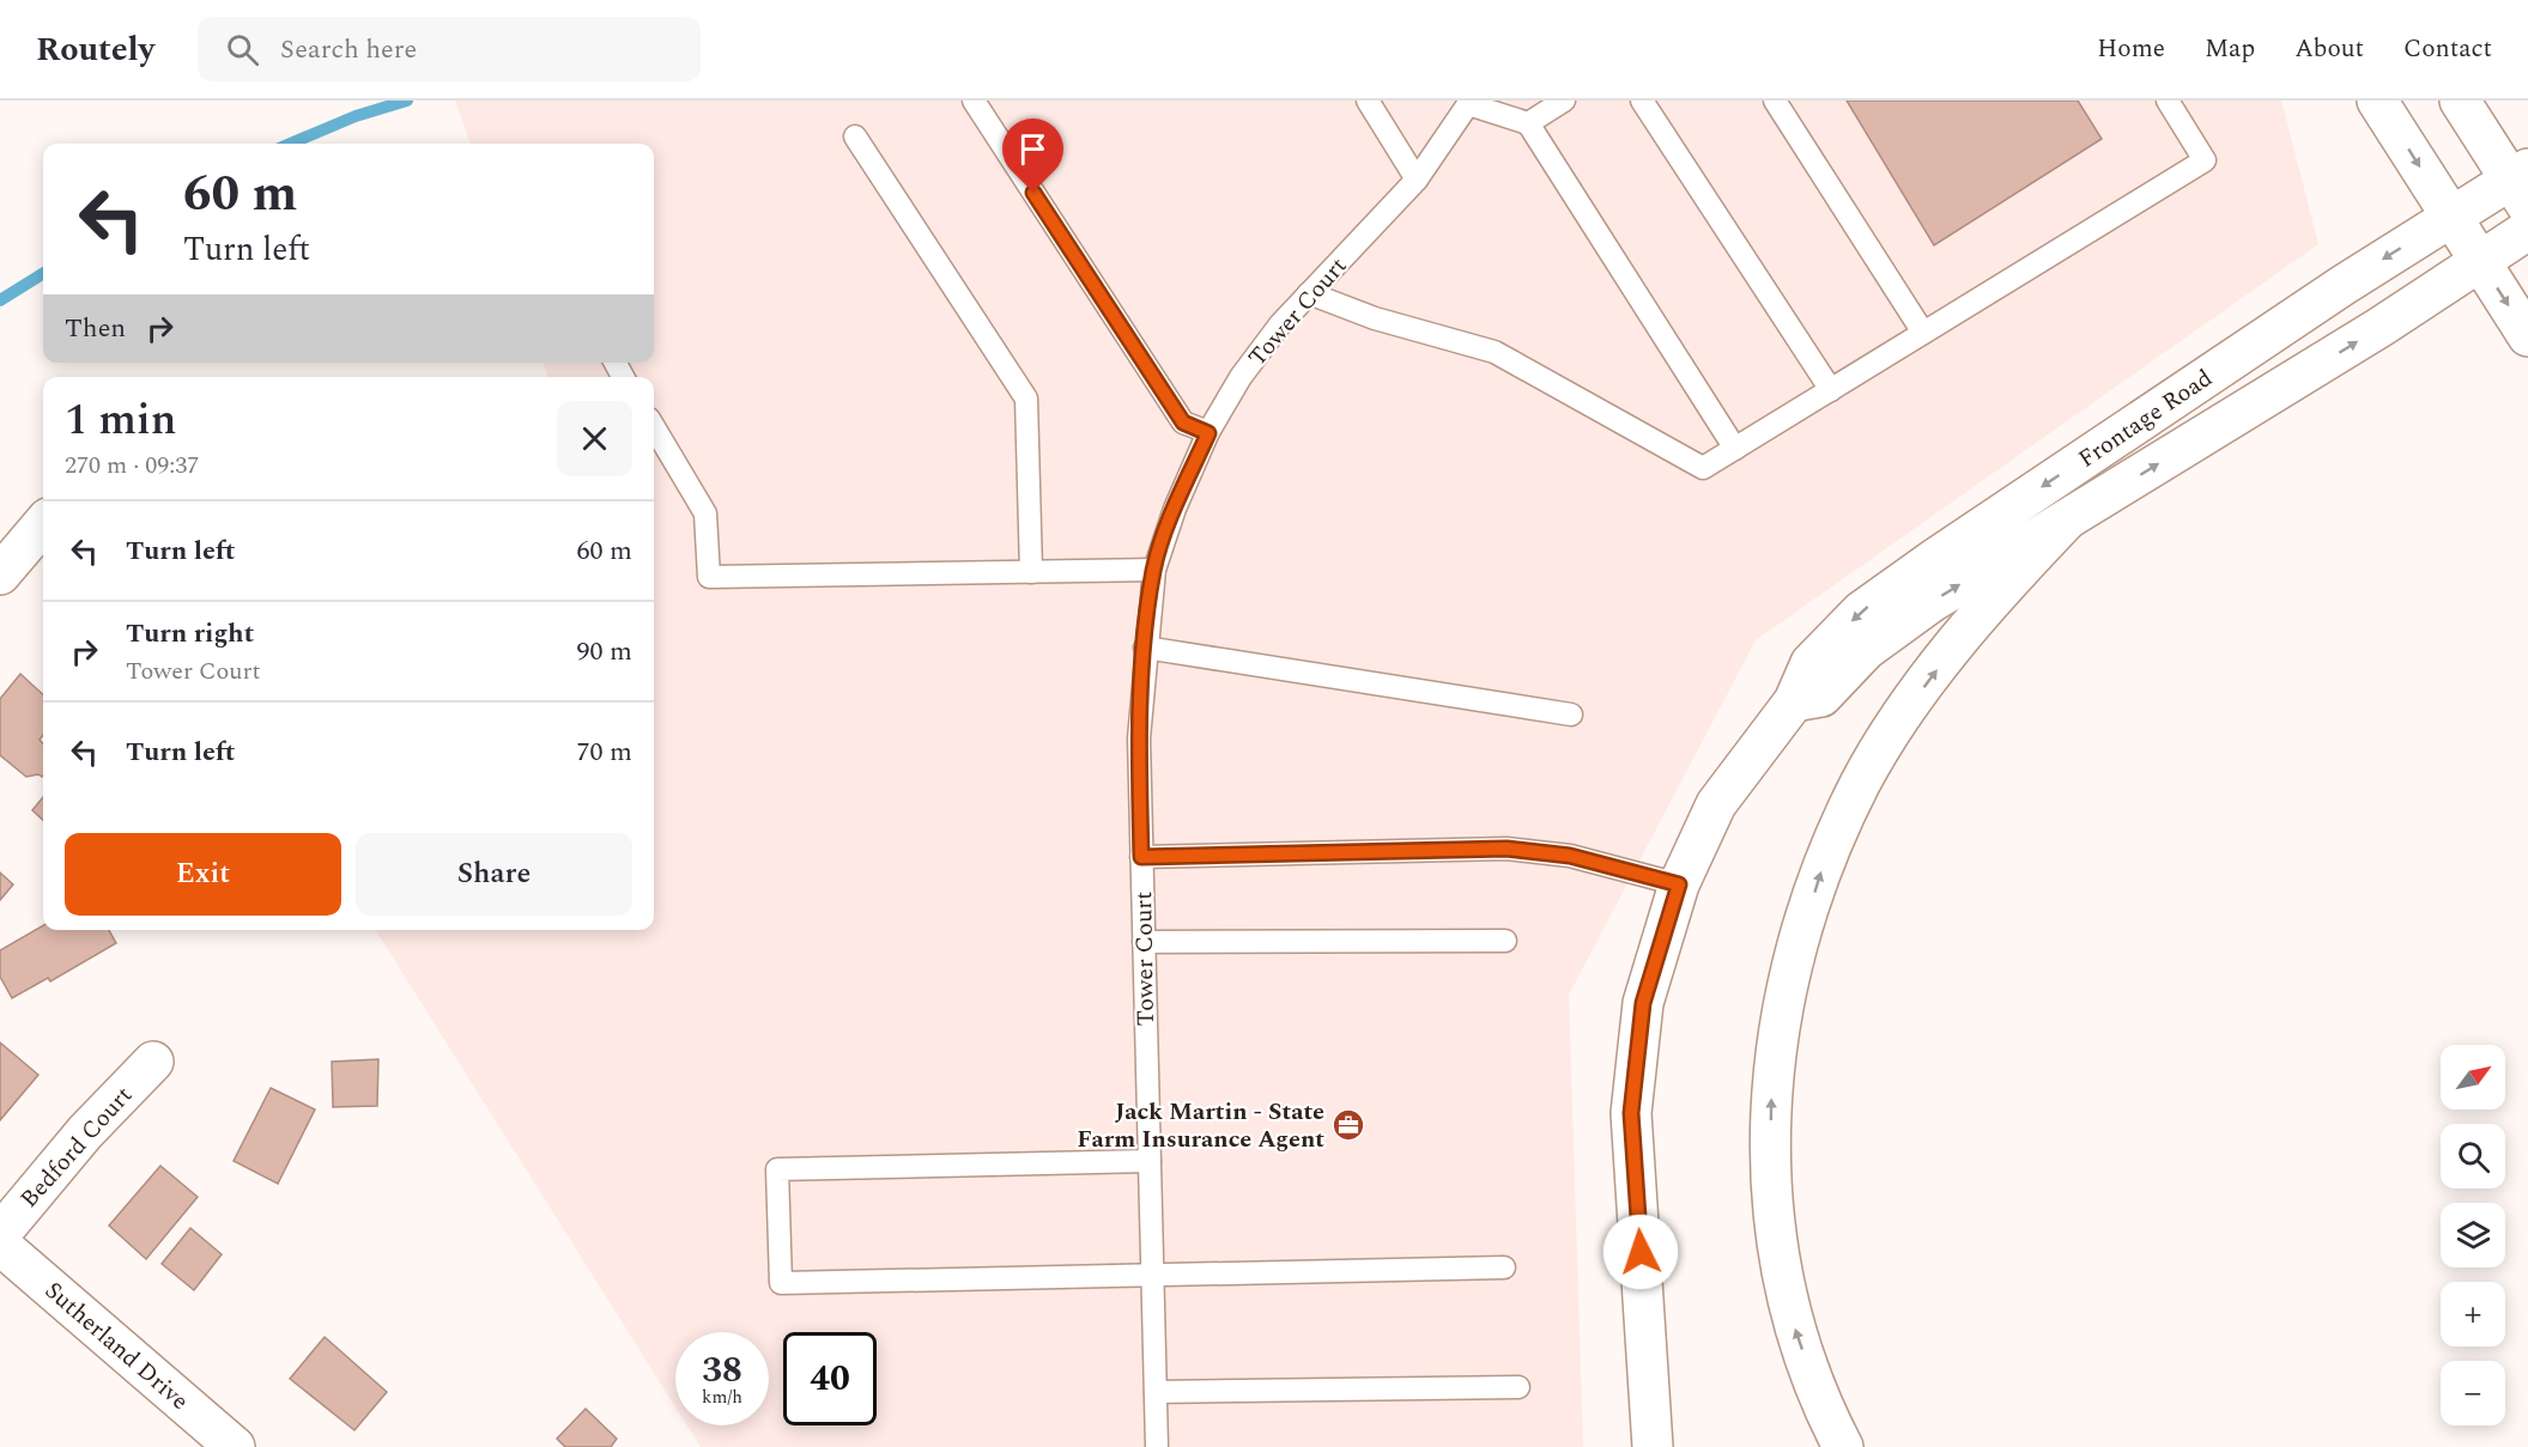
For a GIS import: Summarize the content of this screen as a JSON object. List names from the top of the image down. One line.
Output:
{"streets":{"main road":["Frontage Road","Bedford Court","Sutherland Drive"],"lane":["Tower Court"]},"places":{"office":["Jack Martin - State Farm Insurance Agent"]},"north":"top right","page":{"header":"Routely","search":"Search here","nav":["Home","Map","About","Contact"],"turn":["60 m","Turn left"],"then":"Then","heading":["1 min","270 m · 09:37"],"list":[{"name":"Turn left","value":"60 m"},{"name":"Turn right","note":"Tower Court","value":"90 m"},{"name":"Turn left","value":"70 m"}],"buttons":["Exit","Share"],"map_buttons":["+","−"],"speed":"38 km/h","limit":"40"}}
